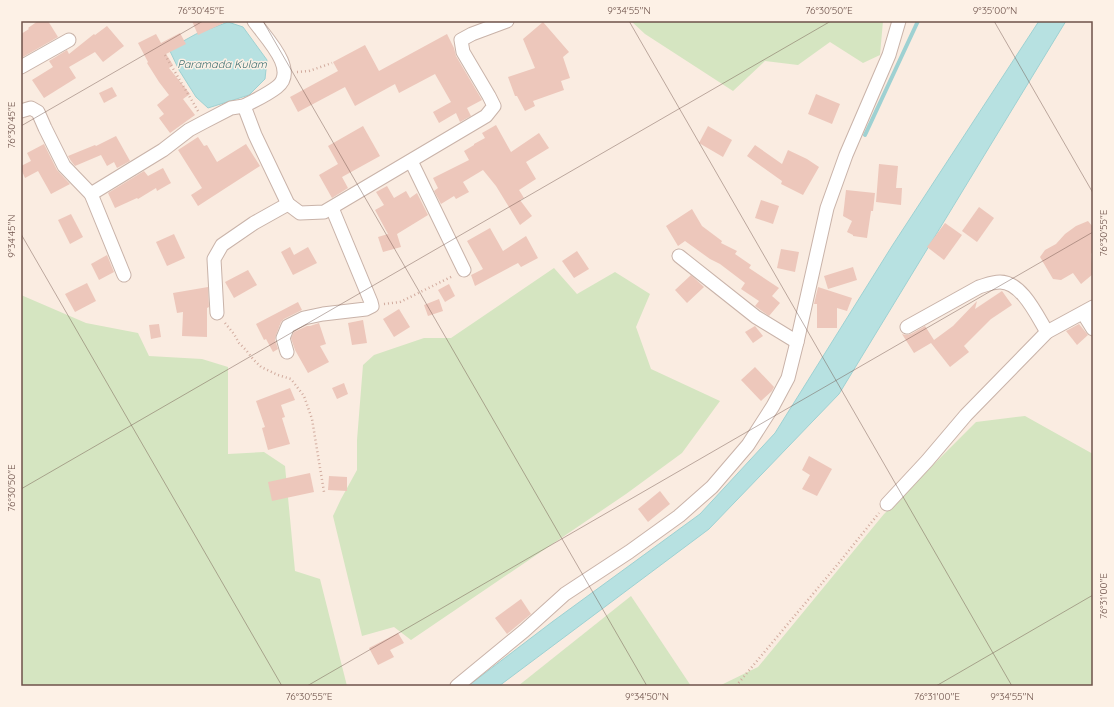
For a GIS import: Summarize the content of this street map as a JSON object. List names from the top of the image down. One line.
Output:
{"water":["Paramada Kulam"],"coordinates":["76°30'45\"E","9°34'55\"N","76°30'50\"E","9°35'00\"N","76°30'55\"E","9°34'45\"N","76°31'00\"E","9°34'50\"N"]}
